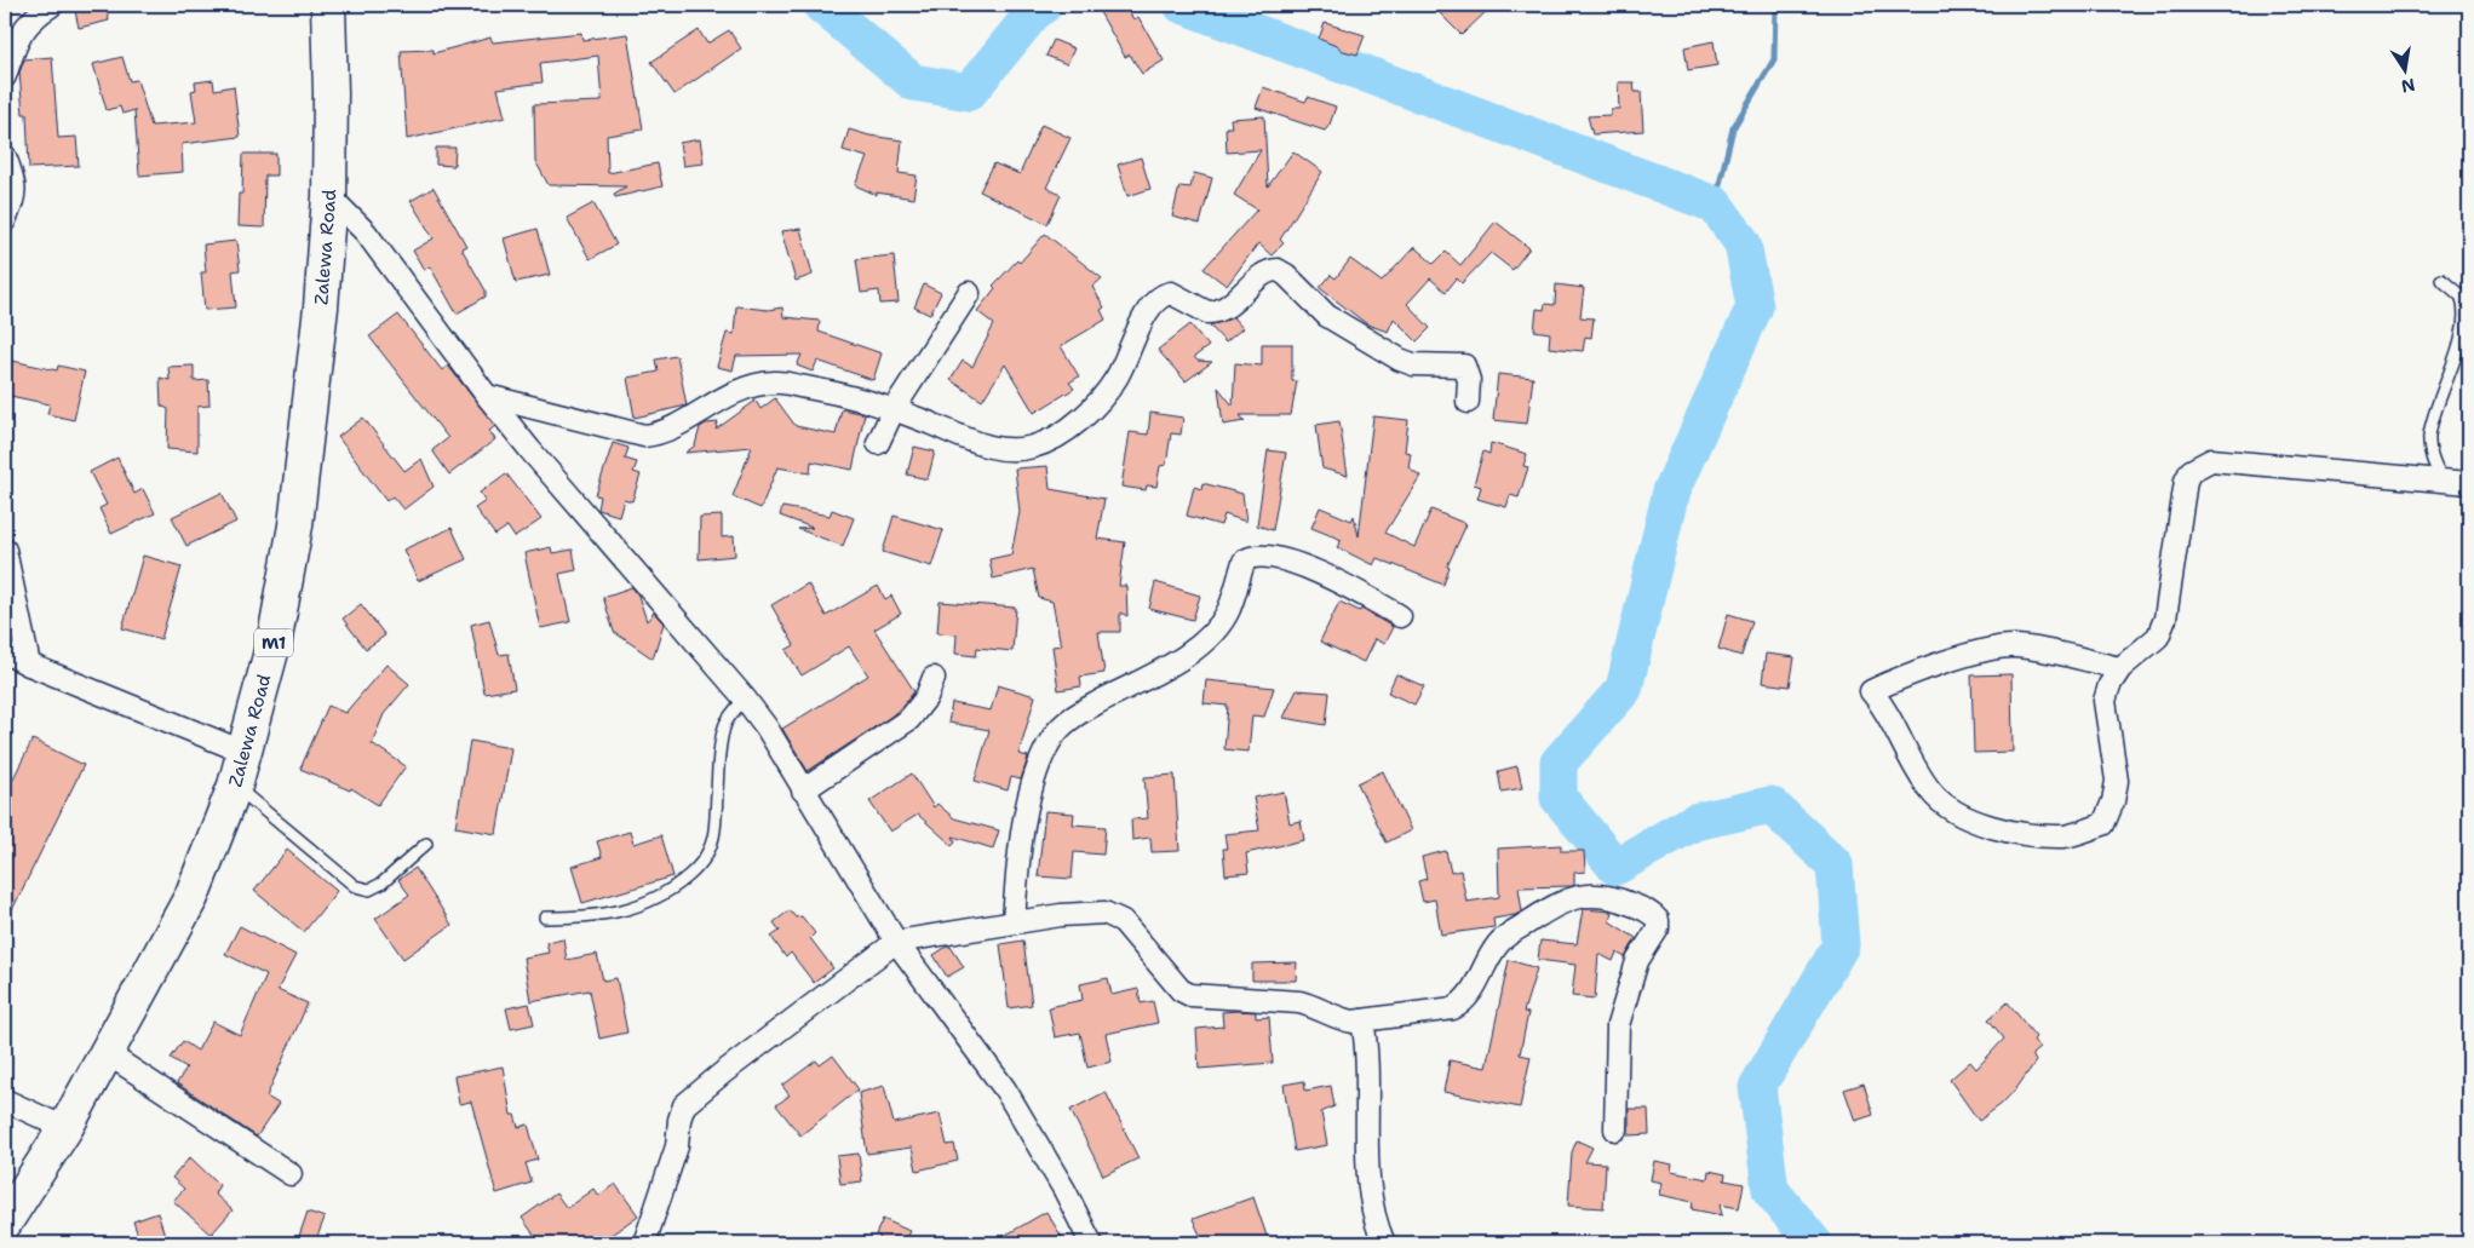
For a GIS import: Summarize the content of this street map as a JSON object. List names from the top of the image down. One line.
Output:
{"streets":{"highway":["Zalewa Road","M1"]},"north":"bottom"}
